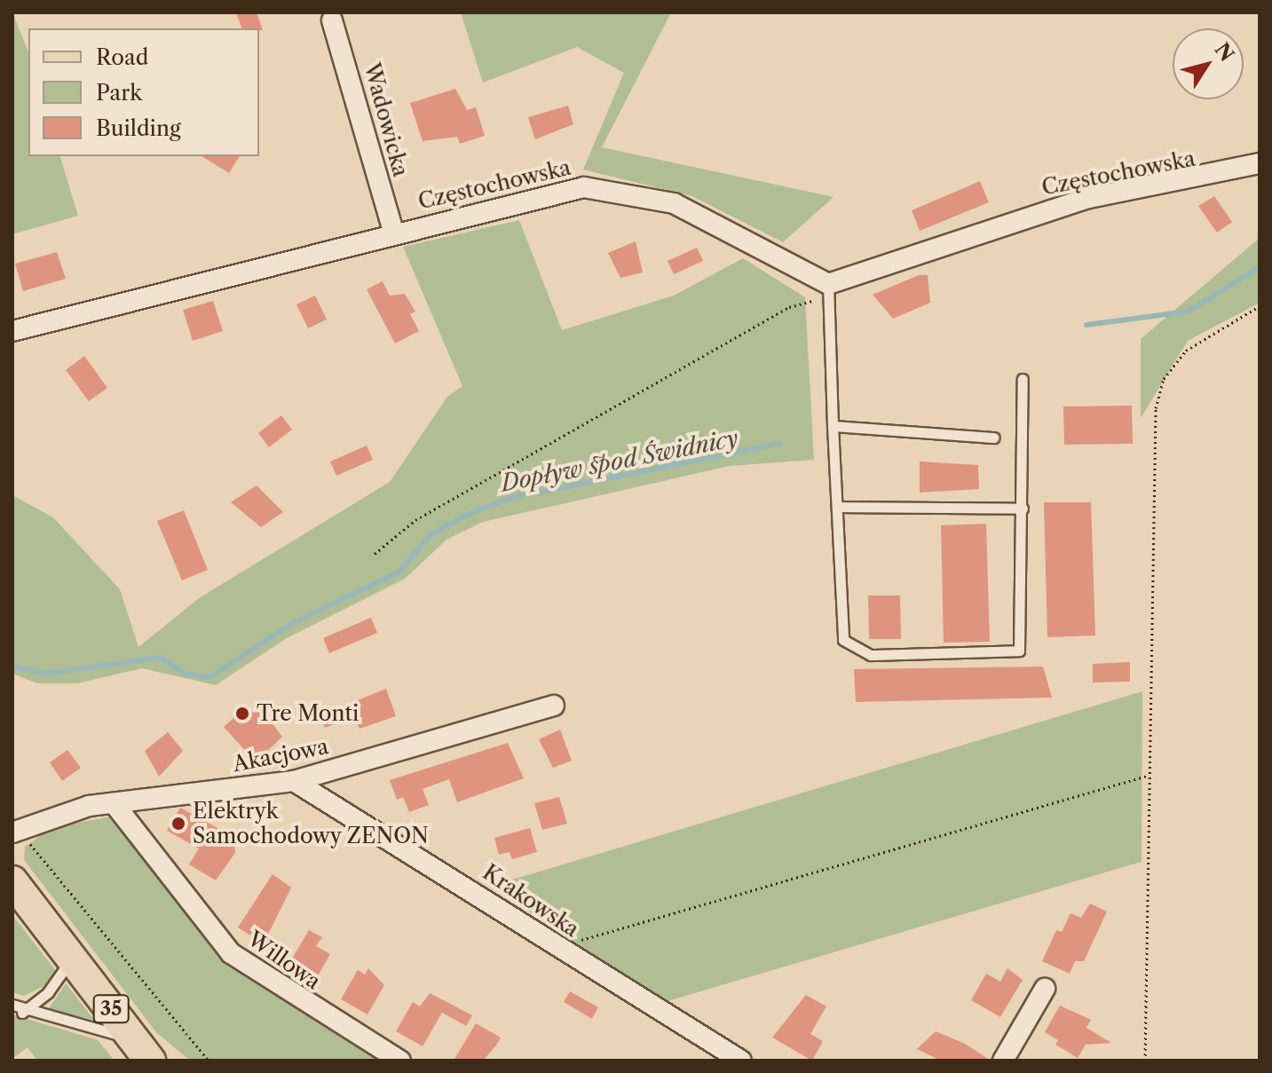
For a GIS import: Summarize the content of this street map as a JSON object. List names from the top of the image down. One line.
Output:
{"streets":{"main road":["35"],"street":["Wadowicka","Częstochowska","Akacjowa","Krakowska","Willowa"]},"crossings":[["Wadowicka","Częstochowska"],["Akacjowa","Krakowska"],["Akacjowa","Willowa"]],"water":["Dopływ spod Świdnicy"],"places":["Tre Monti","Elektryk Samochodowy ZENON"],"legend":["Road","Park","Building"],"north":"top right"}
